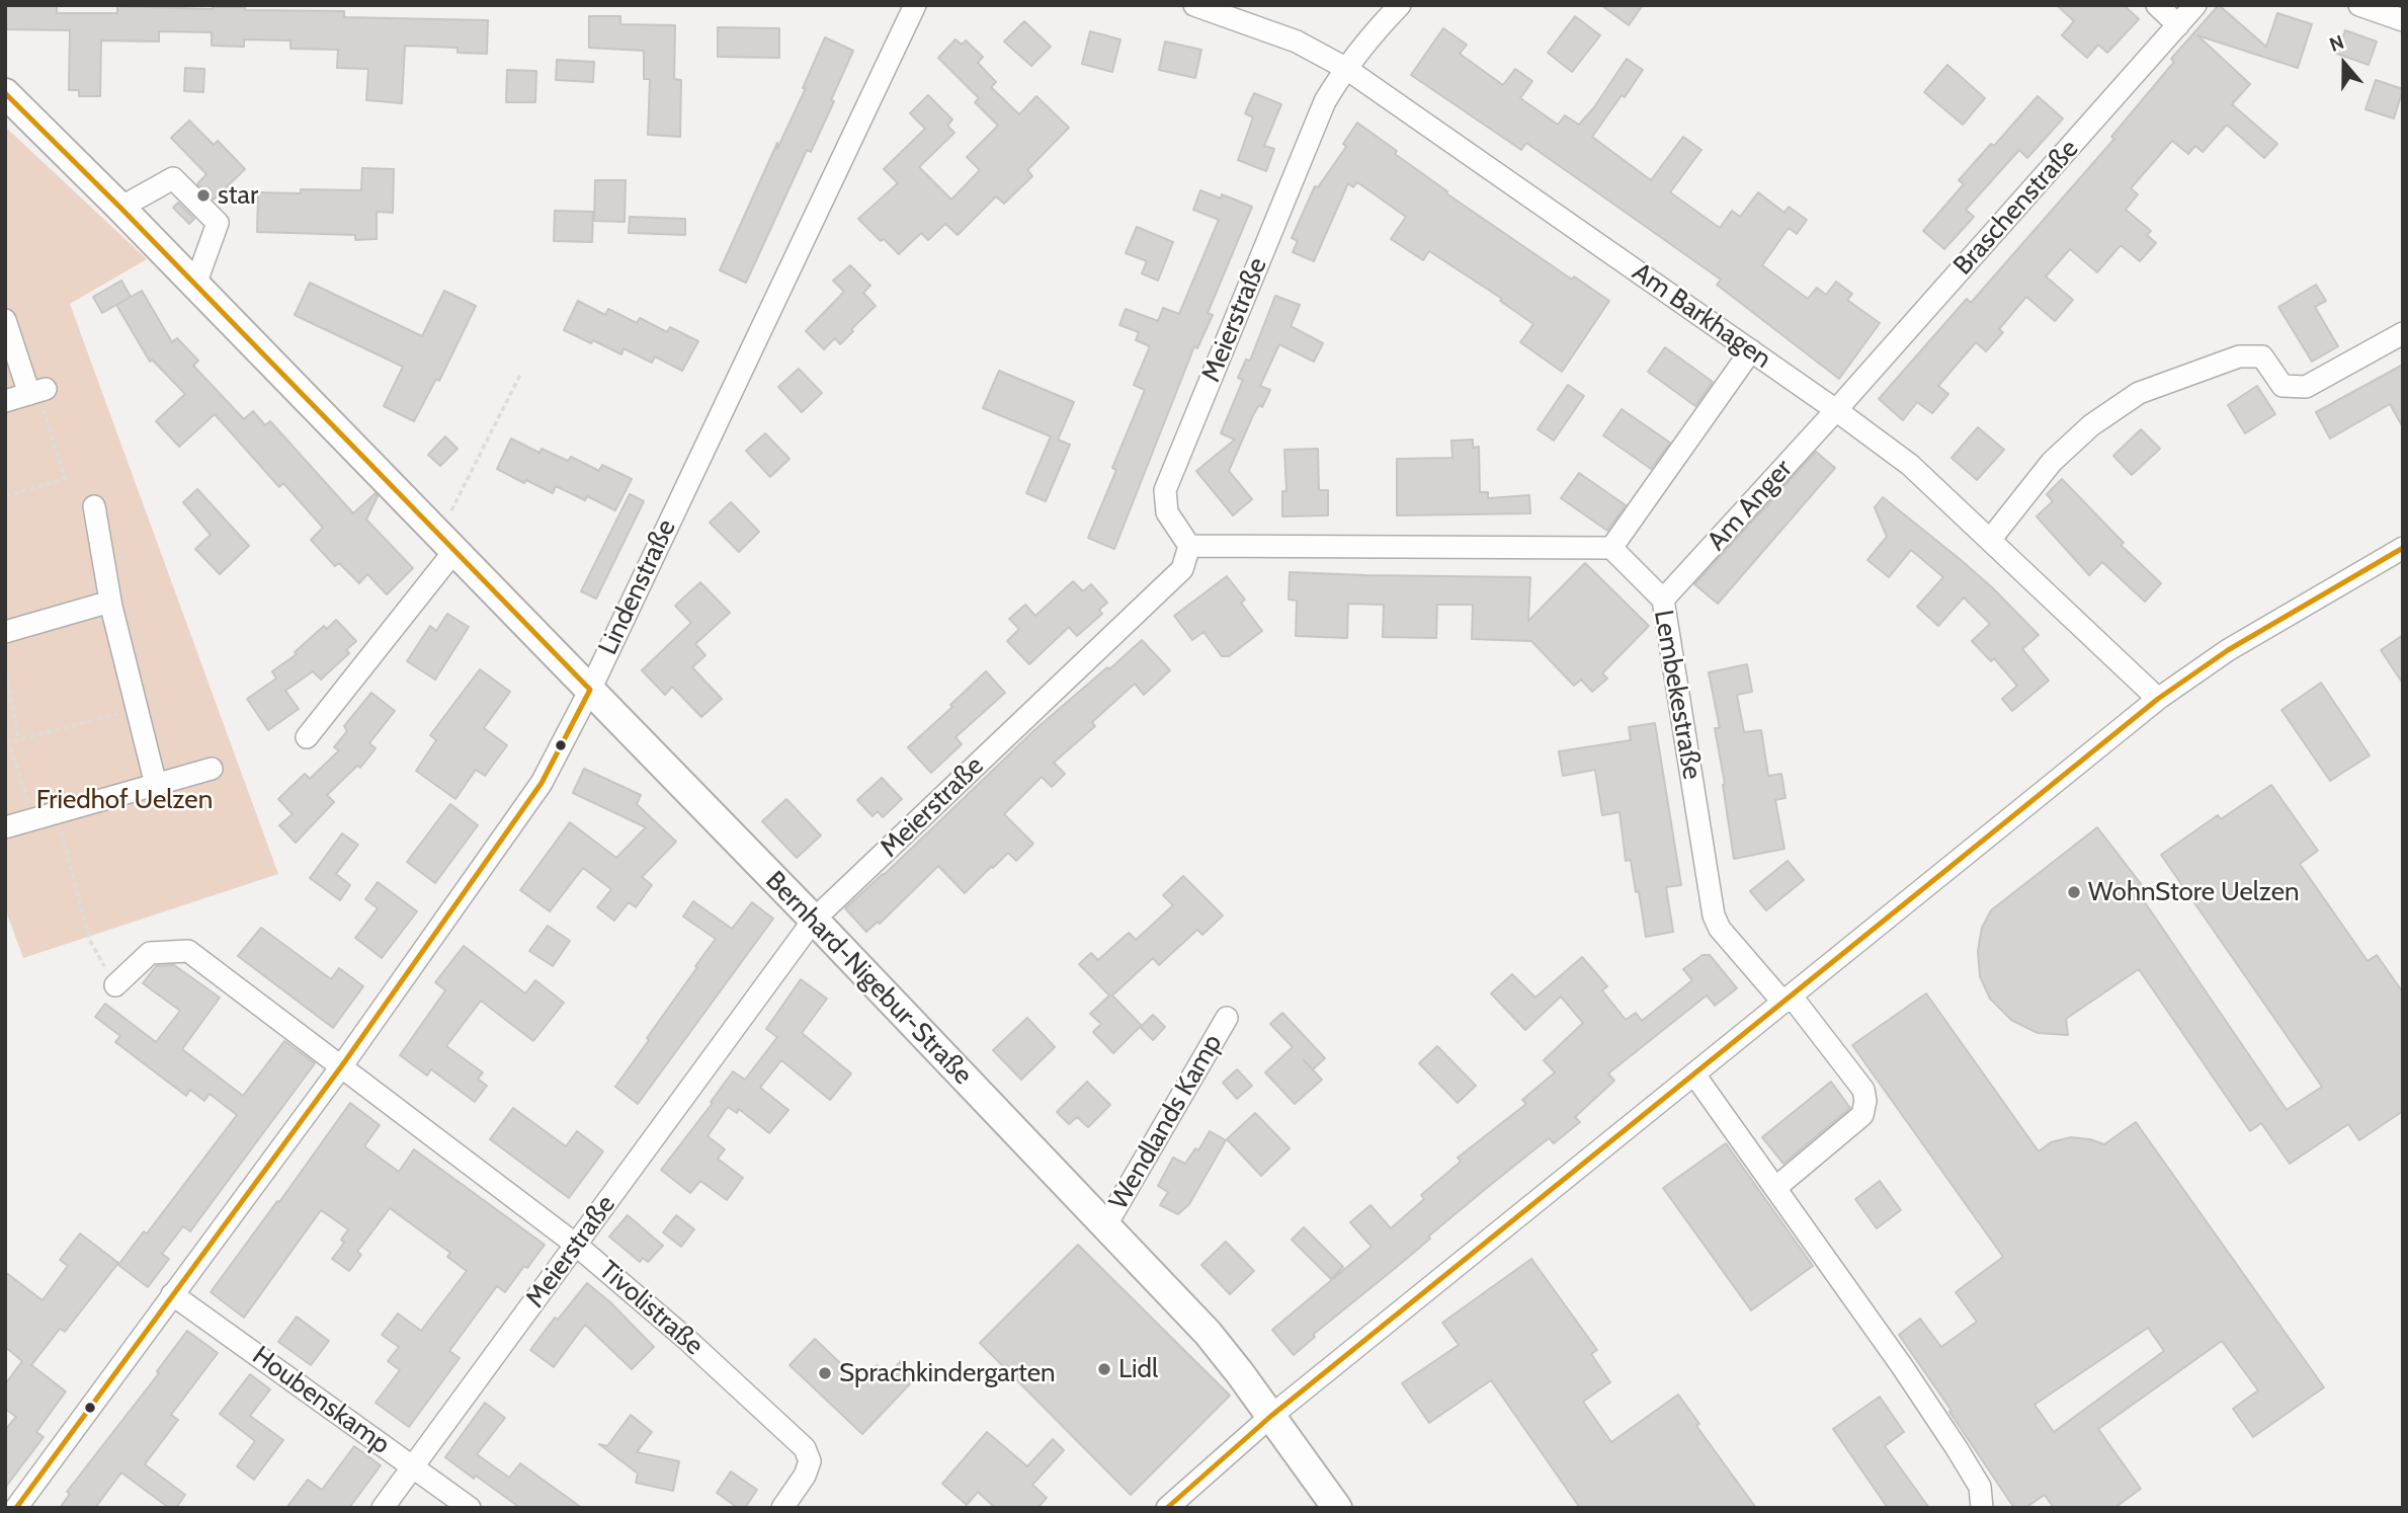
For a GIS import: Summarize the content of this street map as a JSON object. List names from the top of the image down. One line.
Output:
{"streets":{"main road":["Bernhard-Nigebur-Straße"],"street":["Braschenstraße","Am Barkhagen","Meierstraße","Am Anger","Lindenstraße","Lembekestraße","Wendlands Kamp","Tivolistraße","Houbenskamp"]},"crossings":[["Braschenstraße","Am Barkhagen"],["Braschenstraße","Am Anger"],["Am Barkhagen","Meierstraße"],["Am Barkhagen","Am Anger"],["Meierstraße","Bernhard-Nigebur-Straße"],["Meierstraße","Tivolistraße"],["Meierstraße","Houbenskamp"],["Am Anger","Lembekestraße"],["Lindenstraße","Bernhard-Nigebur-Straße"],["Lindenstraße","Tivolistraße"],["Lindenstraße","Houbenskamp"],["Bernhard-Nigebur-Straße","Wendlands Kamp"]],"parks":["Friedhof Uelzen"],"places":["star","WohnStore Uelzen","Lidl","Sprachkindergarten"],"north":"top"}
